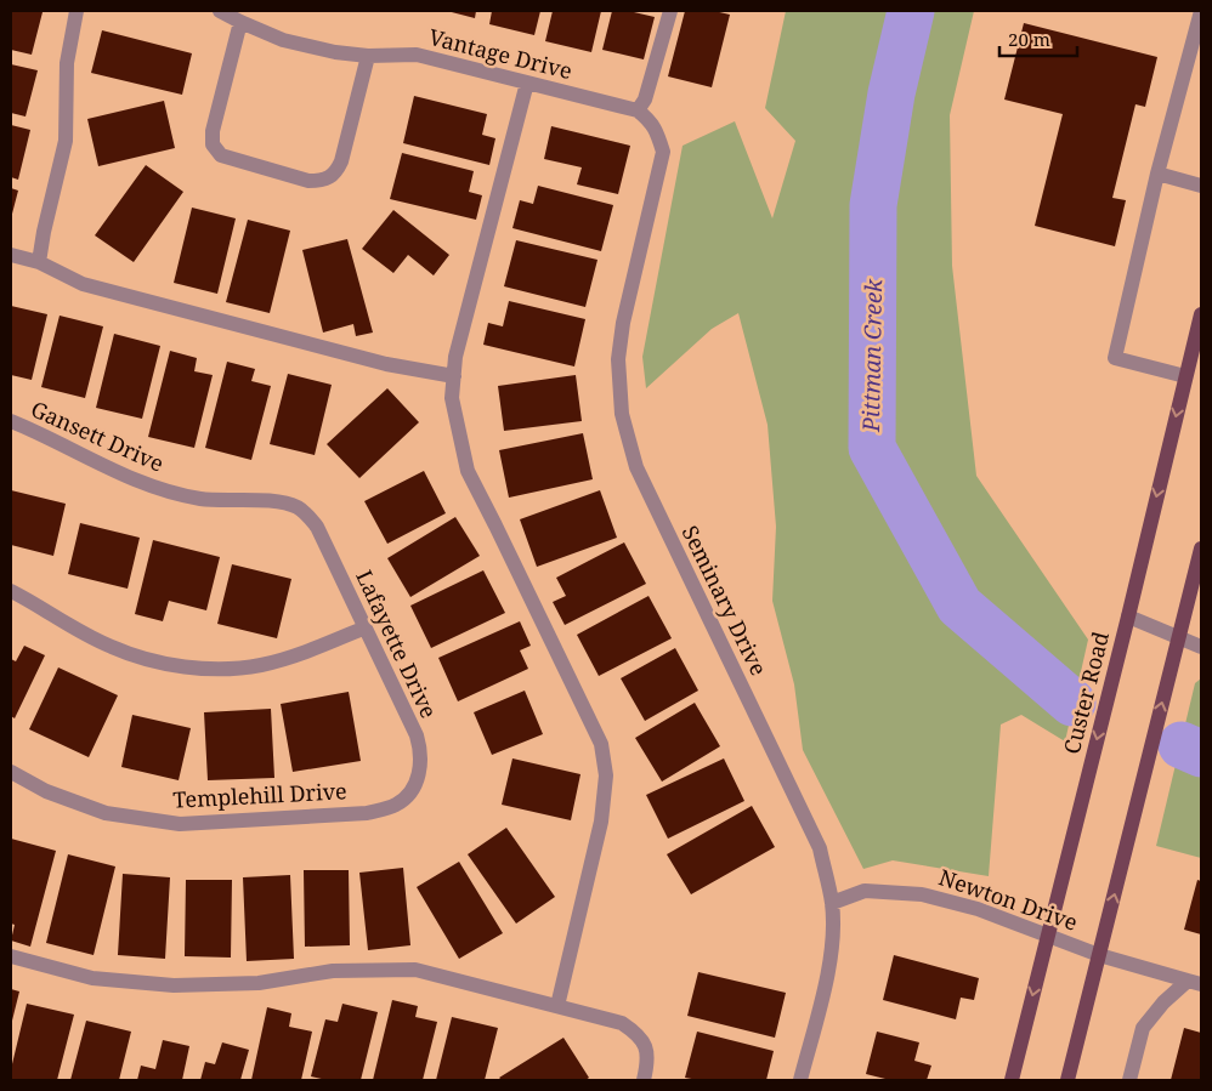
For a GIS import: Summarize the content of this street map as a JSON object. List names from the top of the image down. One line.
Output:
{"streets":{"main road":["Custer Road"],"street":["Vantage Drive","Gansett Drive","Seminary Drive","Lafayette Drive","Templehill Drive","Newton Drive"]},"crossings":[["Vantage Drive","Seminary Drive"],["Gansett Drive","Lafayette Drive"],["Seminary Drive","Newton Drive"],["Lafayette Drive","Templehill Drive"],["Custer Road","Newton Drive"]],"water":["Pittman Creek"],"scale_bar":"20 m"}
